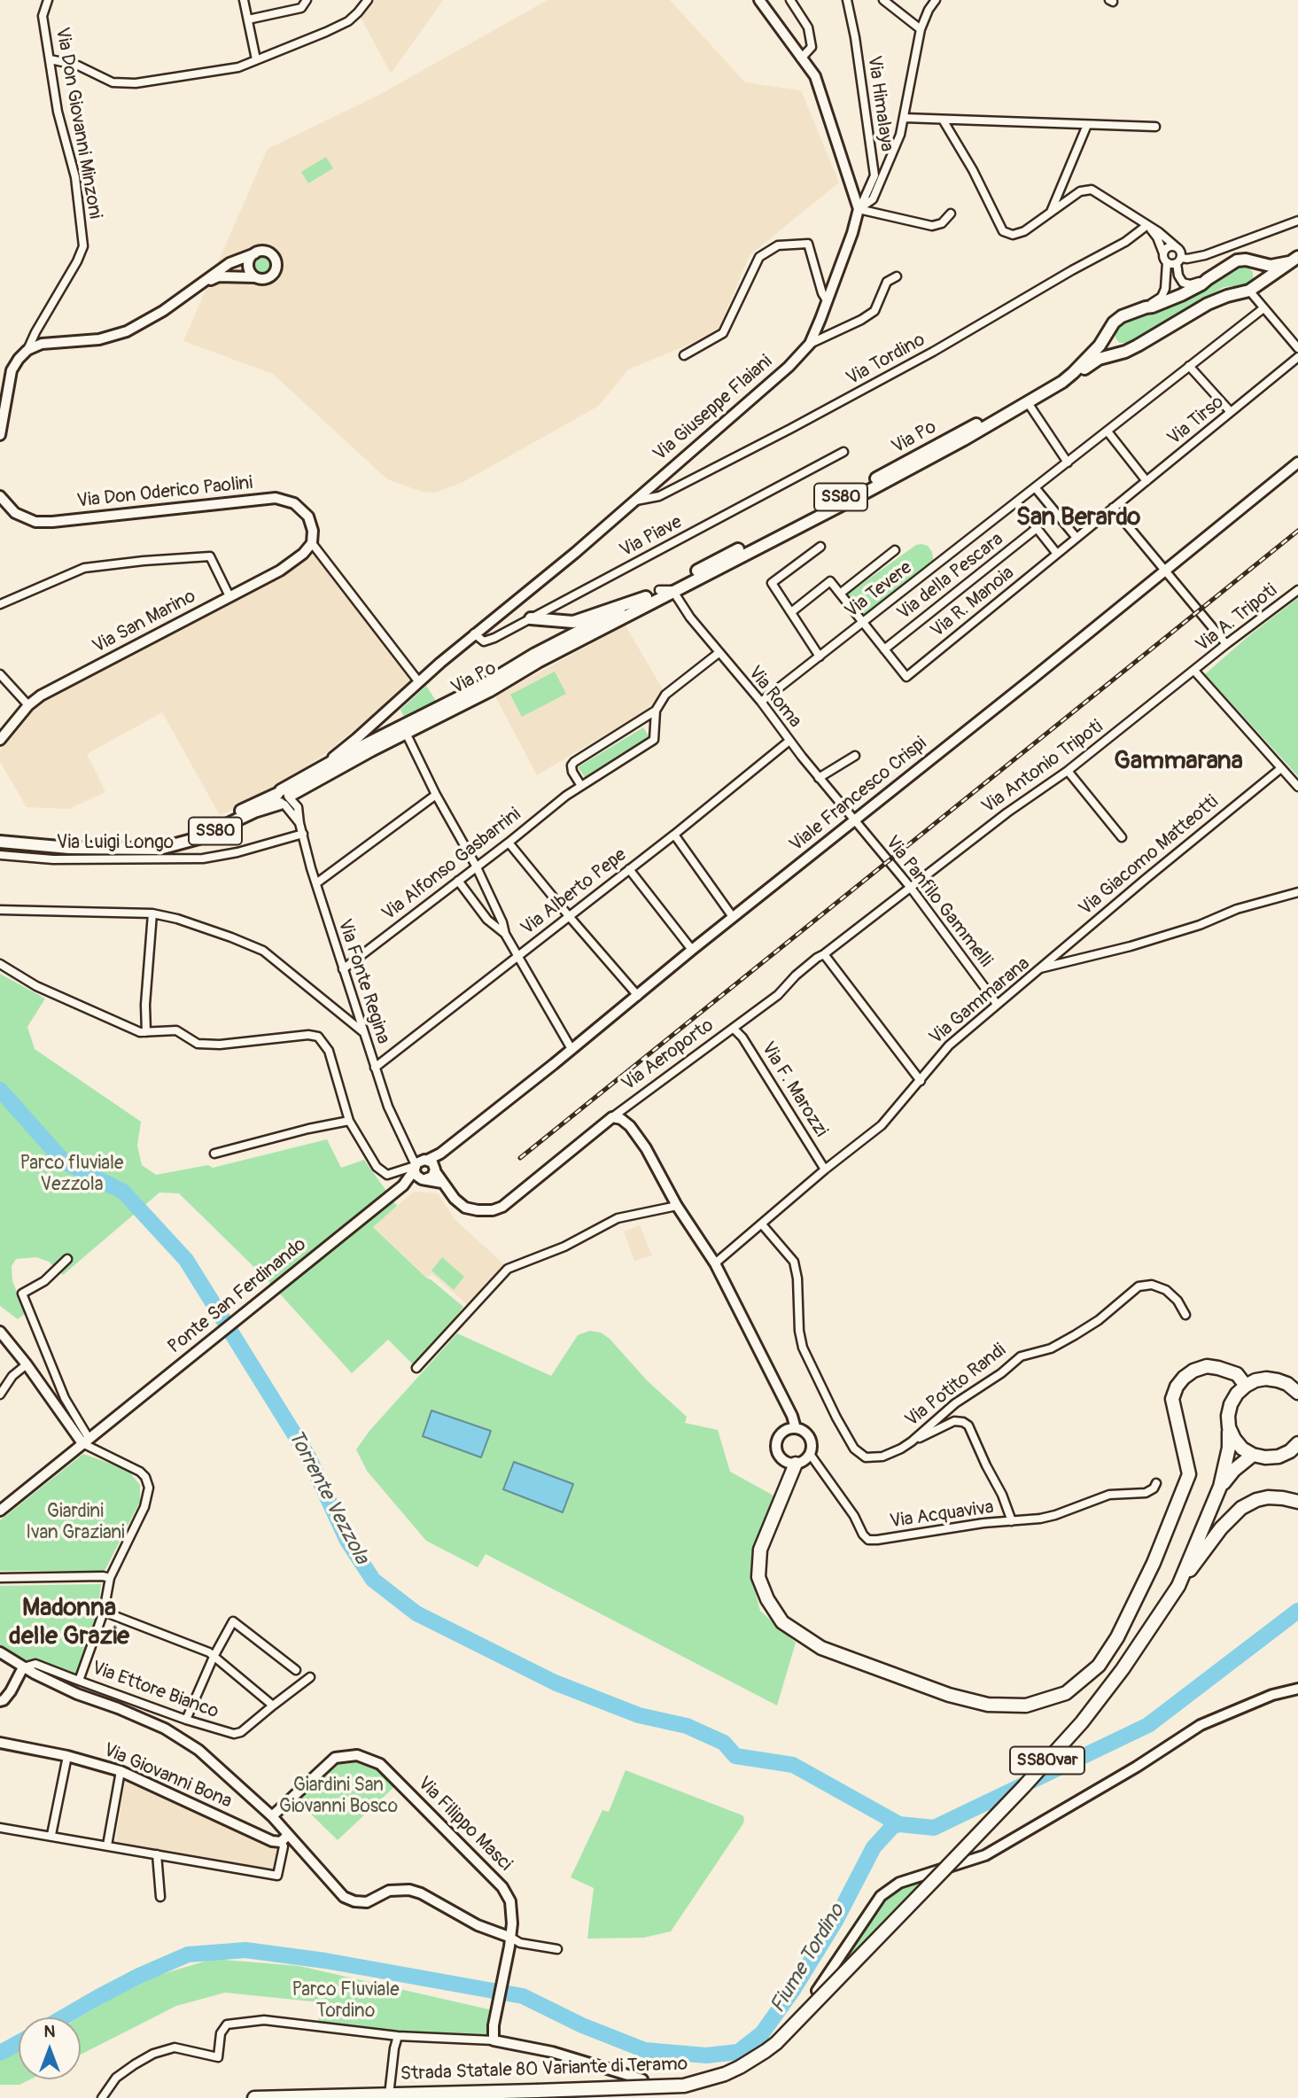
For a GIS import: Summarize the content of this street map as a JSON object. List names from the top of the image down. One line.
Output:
{"streets":{"highway":["SS80var","Strada Statale 80 Variante di Teramo"],"main road":["Via Giuseppe Flaiani","Via Po","SS80"],"street":["Via Himalaya","Via Don Giovanni Minzoni","Via Tordino","Via Tirso","Via Don Oderico Paolini","Via Piave","Via della Pescara","Via Tevere","Via R. Manoia","Via A. Tripoti","Via San Marino","Via Roma","Via Antonio Tripoti","Viale Francesco Crispi","Via Luigi Longo","Via Giacomo Matteotti","Via Alfonso Gasbarrini","Via Alberto Pepe","Via Panfilo Gammelli","Via Fonte Regina","Via Gammarana","Via Aeroporto","Via F. Marozzi","Ponte San Ferdinando","Via Potito Randi","Via Acquaviva","Via Ettore Bianco","Via Giovanni Bona","Via Filippo Masci"]},"crossings":[["Via Himalaya","Via Giuseppe Flaiani"],["Via Tordino","Via Giuseppe Flaiani"],["Via Giuseppe Flaiani","Via Po"],["Via Giuseppe Flaiani","SS80"],["Via Giuseppe Flaiani","Via Piave"],["Via Giuseppe Flaiani","Via Fonte Regina"],["Via Tirso","Via R. Manoia"],["Via Po","SS80"],["Via Po","Via Roma"],["Via Don Oderico Paolini","Via San Marino"],["SS80","Via Fonte Regina"],["Via della Pescara","Via R. Manoia"],["Via Tevere","Via R. Manoia"],["Via Tevere","Via Roma"],["Via A. Tripoti","Via Antonio Tripoti"],["Via Roma","Viale Francesco Crispi"],["Via Roma","Via Alberto Pepe"],["Via Roma","Via Panfilo Gammelli"],["Via Antonio Tripoti","Via Panfilo Gammelli"],["Via Antonio Tripoti","Via Aeroporto"],["Viale Francesco Crispi","Via Panfilo Gammelli"],["Viale Francesco Crispi","Via Fonte Regina"],["Viale Francesco Crispi","Via Aeroporto"],["Viale Francesco Crispi","Ponte San Ferdinando"],["Via Luigi Longo","Via Fonte Regina"],["Via Giacomo Matteotti","Via Gammarana"],["Via Alfonso Gasbarrini","Via Fonte Regina"],["Via Alberto Pepe","Via Fonte Regina"],["Via Panfilo Gammelli","Via Gammarana"],["Via Panfilo Gammelli","Via Aeroporto"],["Via Fonte Regina","Via Aeroporto"],["Via Fonte Regina","Ponte San Ferdinando"],["Via Gammarana","Via F. Marozzi"],["Via Gammarana","Via Potito Randi"],["Via Aeroporto","Via F. Marozzi"],["Via Aeroporto","Ponte San Ferdinando"],["Ponte San Ferdinando","Via Ettore Bianco"],["Via Potito Randi","Via Acquaviva"]],"districts":["San Berardo","Gammarana","Madonna delle Grazie"],"water":["Torrente Vezzola","Fiume Tordino"],"parks":["Parco fluviale Vezzola","Giardini Ivan Graziani","Giardini San Giovanni Bosco","Parco Fluviale Tordino"],"north":"top"}
